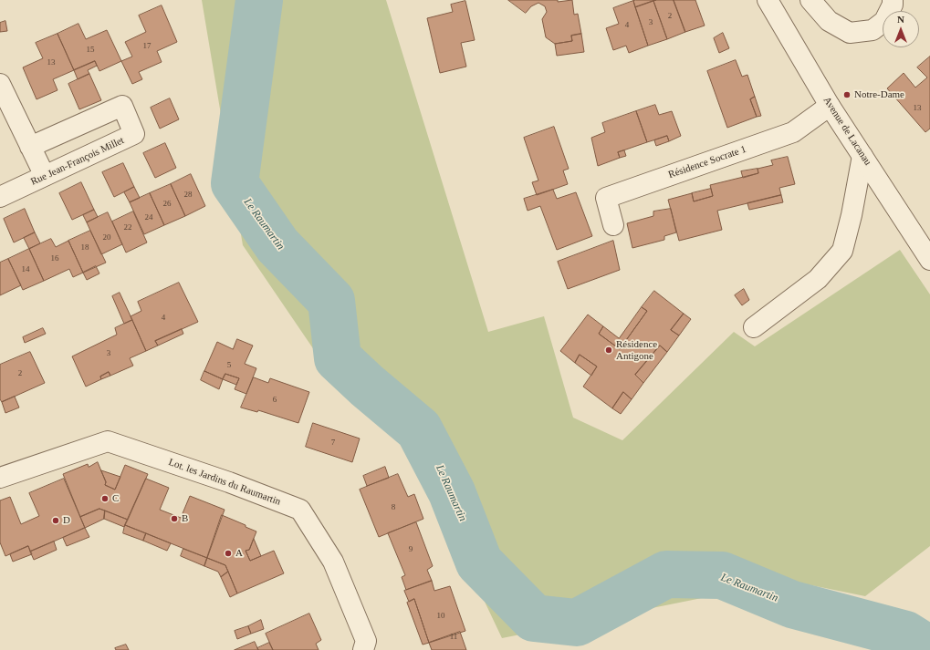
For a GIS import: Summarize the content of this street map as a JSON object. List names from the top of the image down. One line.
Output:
{"streets":{"street":["Avenue de Lacanau","Rue Jean-François Millet","Résidence Socrate 1","Lot. les Jardins du Raumartin"]},"crossings":[["Avenue de Lacanau","Résidence Socrate 1"]],"water":["Le Raumartin"],"places":["Notre-Dame","Résidence Antigone","C","B","D","A"],"house_numbers":["2","3","4","17","15","13","13","28","26","24","22","20","18","16","14","4","3","5","2","6","7","8","9","10","11"],"north":"top"}
